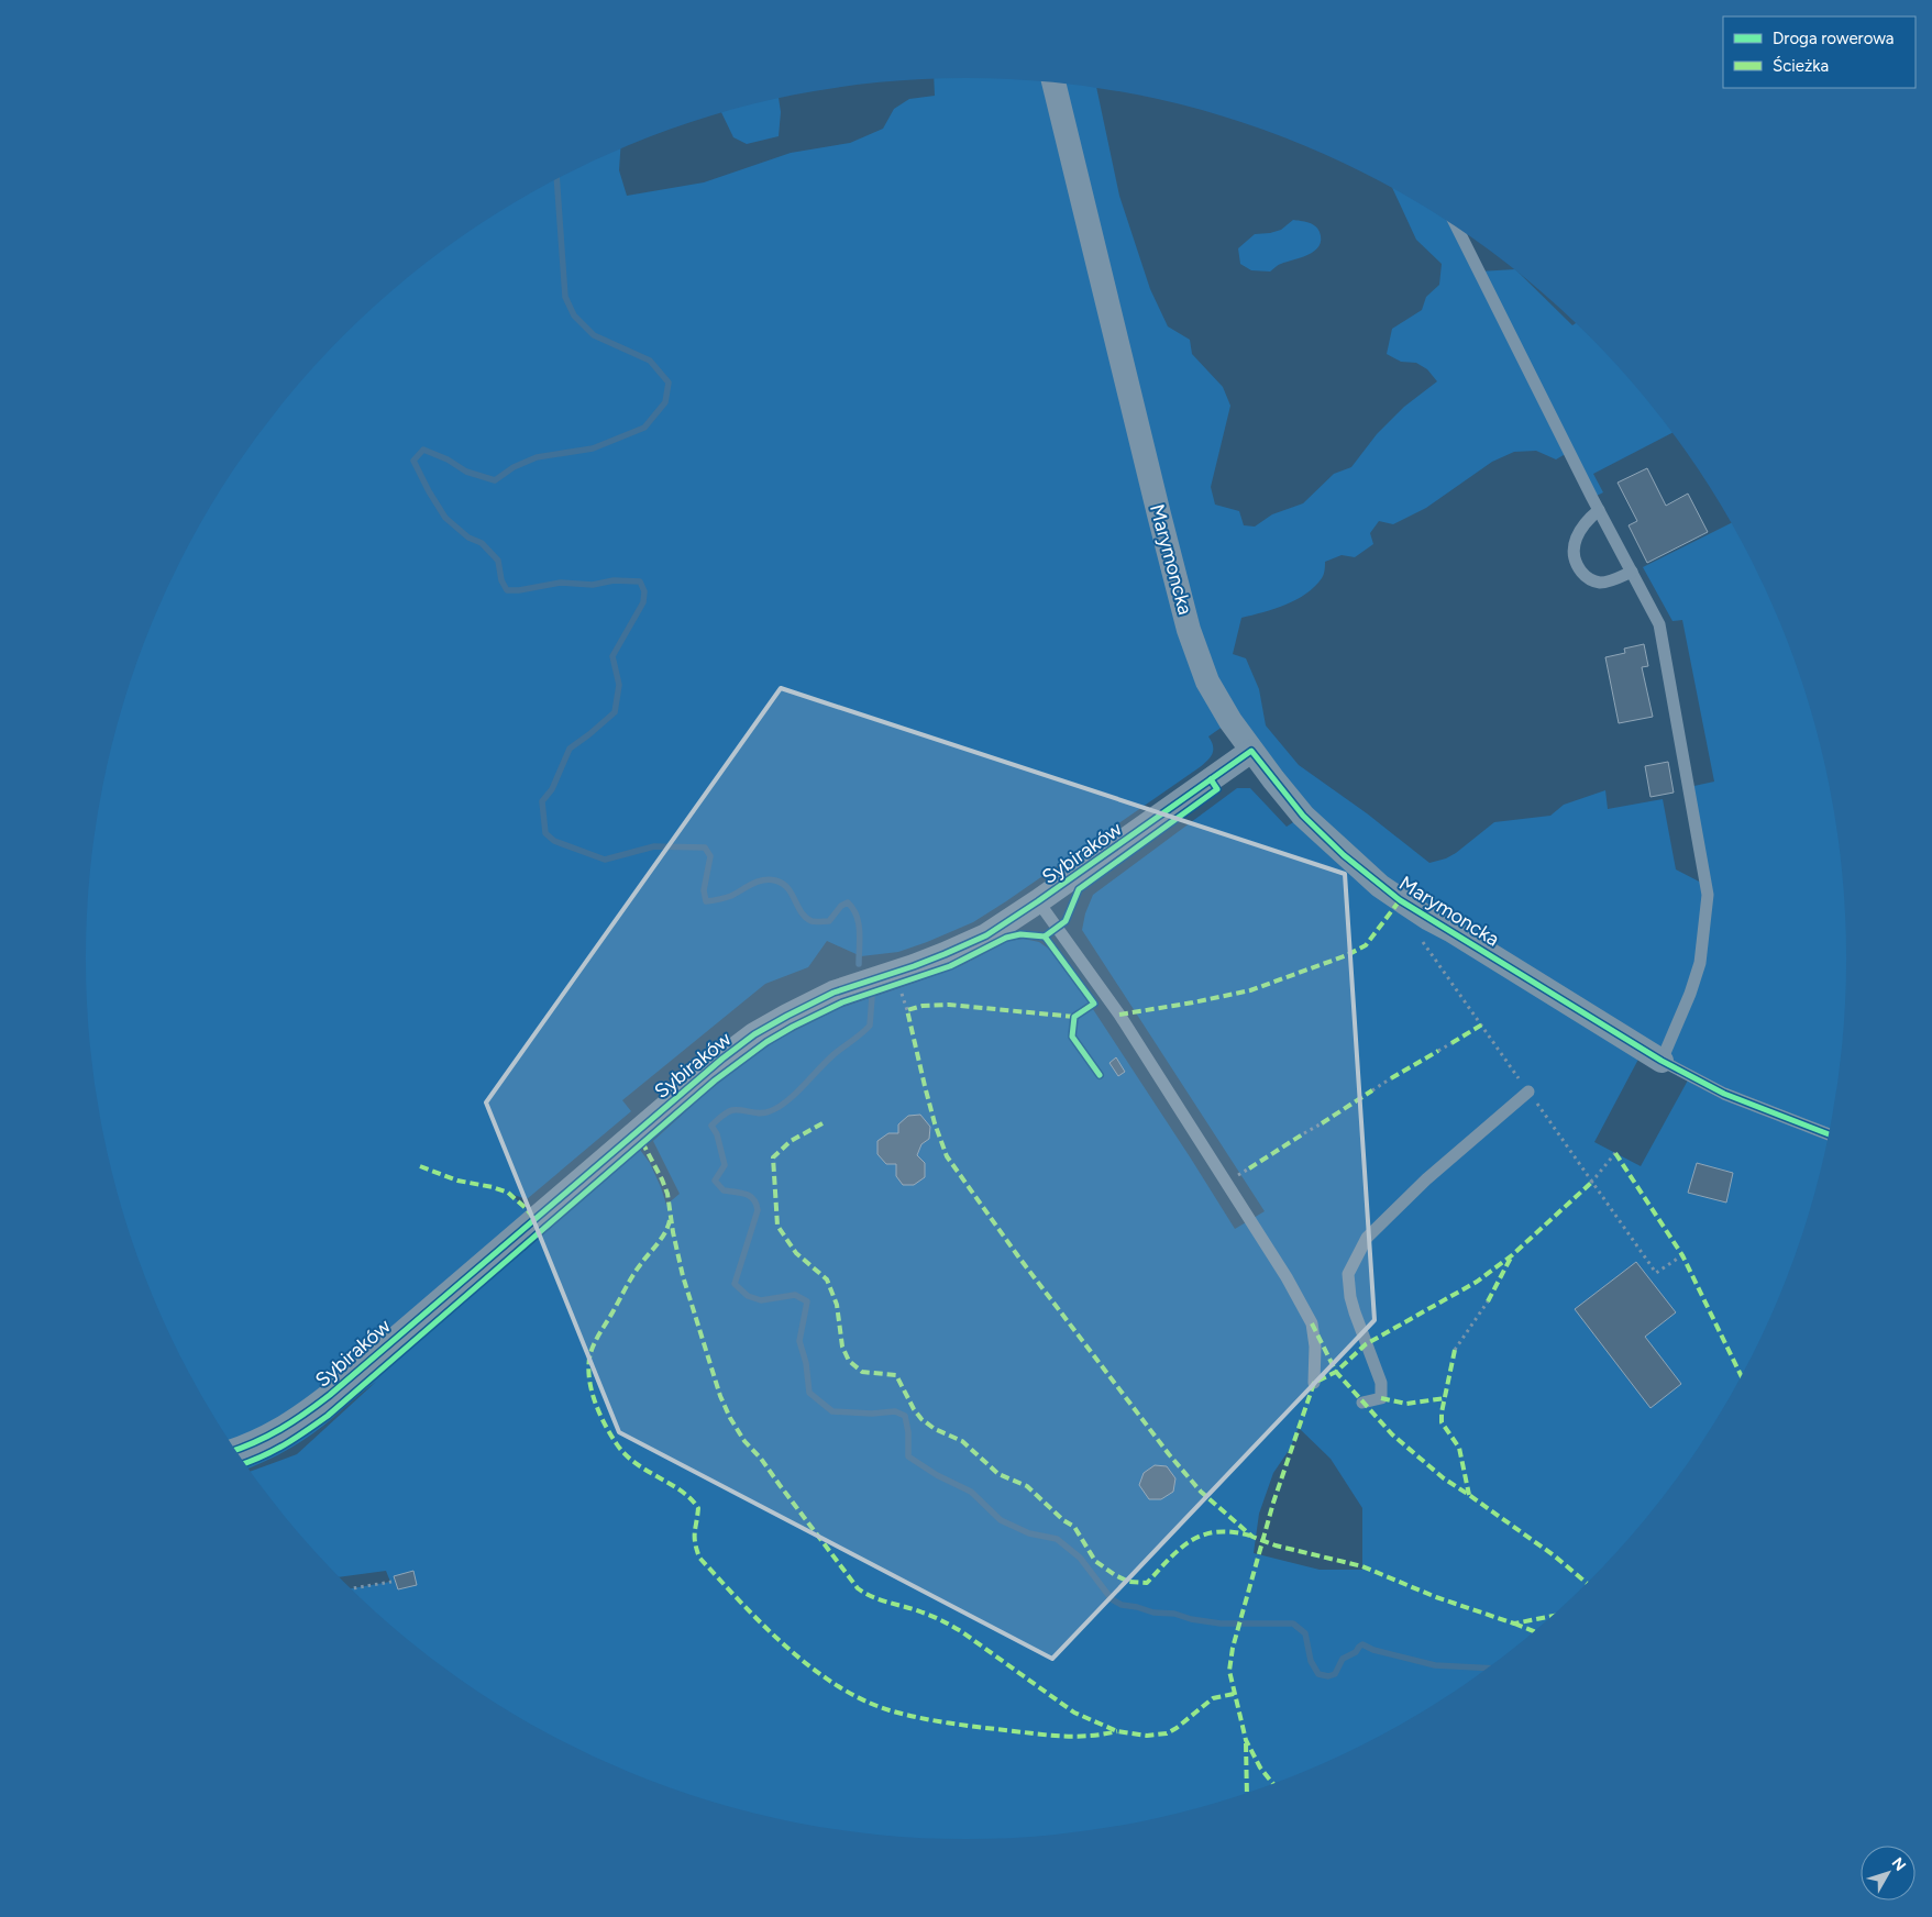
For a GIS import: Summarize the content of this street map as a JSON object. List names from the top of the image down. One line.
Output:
{"streets":{"street":["Marymoncka","Sybiraków"]},"crossings":[["Marymoncka","Sybiraków"]],"legend":["Droga rowerowa","Ścieżka"],"north":"top right"}
